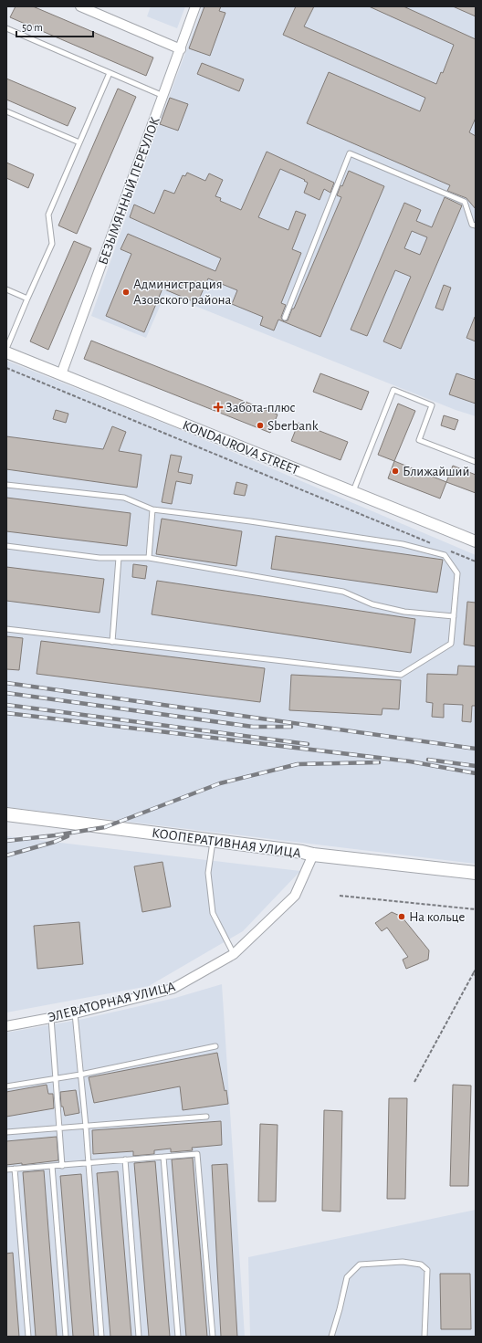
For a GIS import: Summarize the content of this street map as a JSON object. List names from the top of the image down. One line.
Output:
{"streets":{"main road":["КООПЕРАТИВНАЯ УЛИЦА"],"street":["БЕЗЫМЯННЫЙ ПЕРЕУЛОК","KONDAUROVA STREET","ЭЛЕВАТОРНАЯ УЛИЦА"]},"crossings":[["БЕЗЫМЯННЫЙ ПЕРЕУЛОК","KONDAUROVA STREET"],["КООПЕРАТИВНАЯ УЛИЦА","ЭЛЕВАТОРНАЯ УЛИЦА"]],"places":{"other":["Администрация Азовского района","Sberbank","Ближайший","На кольце"],"health":["Забота-плюс"]},"scale_bar":"50 m"}
